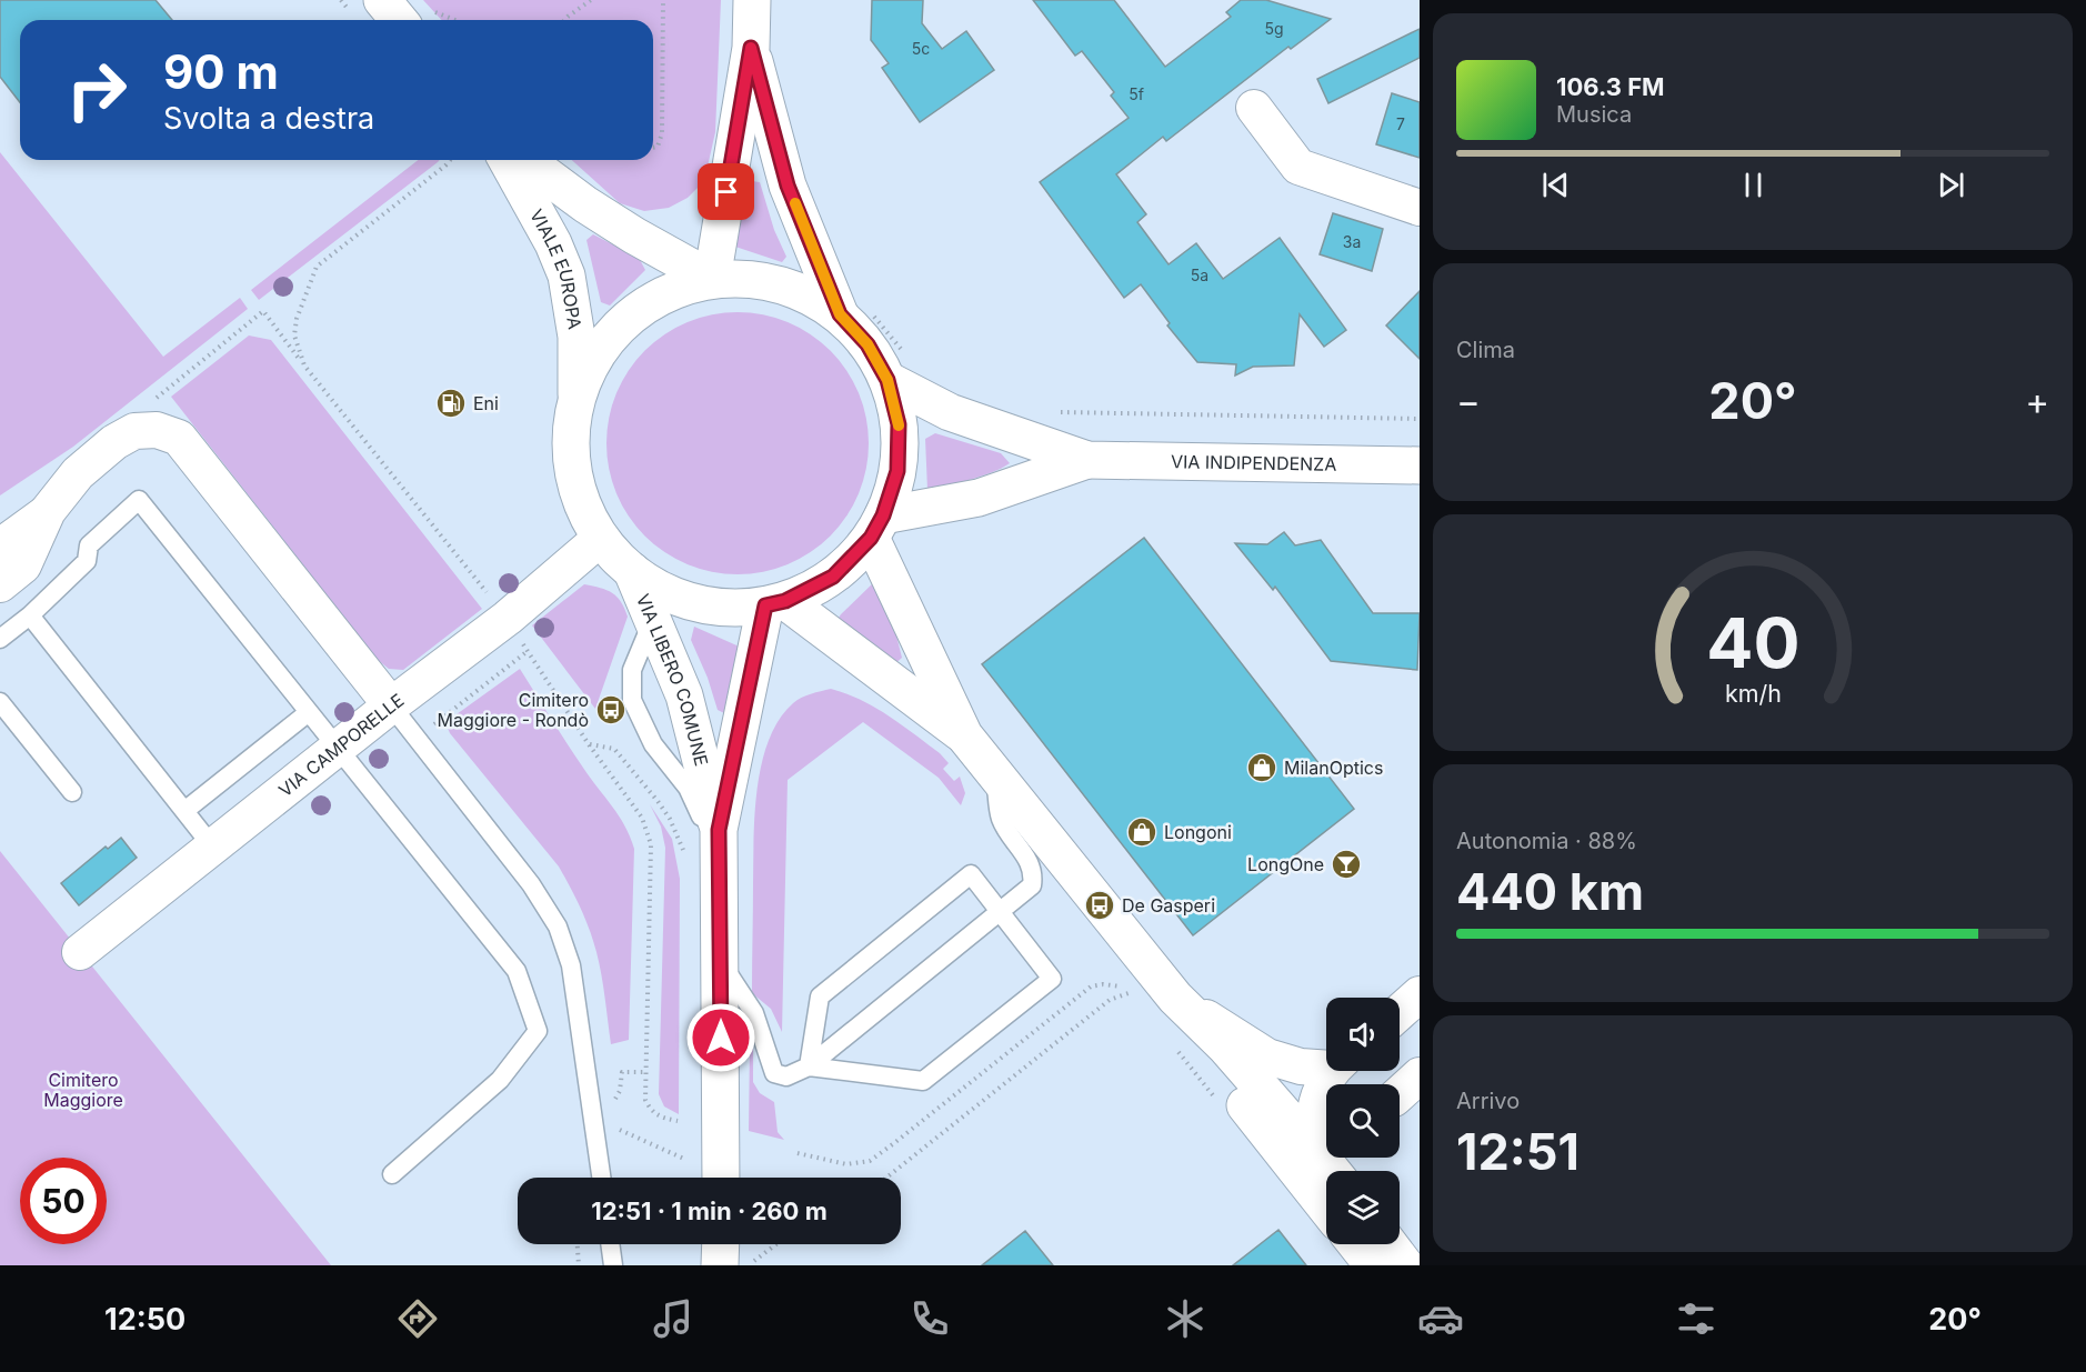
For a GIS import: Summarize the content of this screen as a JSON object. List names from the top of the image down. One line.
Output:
{"streets":{"street":["VIALE EUROPA","VIA INDIPENDENZA","VIA LIBERO COMUNE","VIA CAMPORELLE"]},"parks":["Cimitero Maggiore"],"places":{"fuel station":["Eni"],"bus stop":["Cimitero Maggiore - Rondò","De Gasperi"],"shop":["MilanOptics","Longoni"],"bar":["LongOne"]},"house_numbers":["5g","5c","5f","7","3a","5a"],"page":{"turn":["90 m","Svolta a destra"],"song":["106.3 FM","Musica"],"tile":["Clima",["Autonomia · 88%","440 km"],["Arrivo","12:51"]],"heat":["−","20°","+"],"limit":"50","trip":"12:51 · 1 min · 260 m","tabs":["12:50","20°"],"gauge":["40","km/h"]}}
